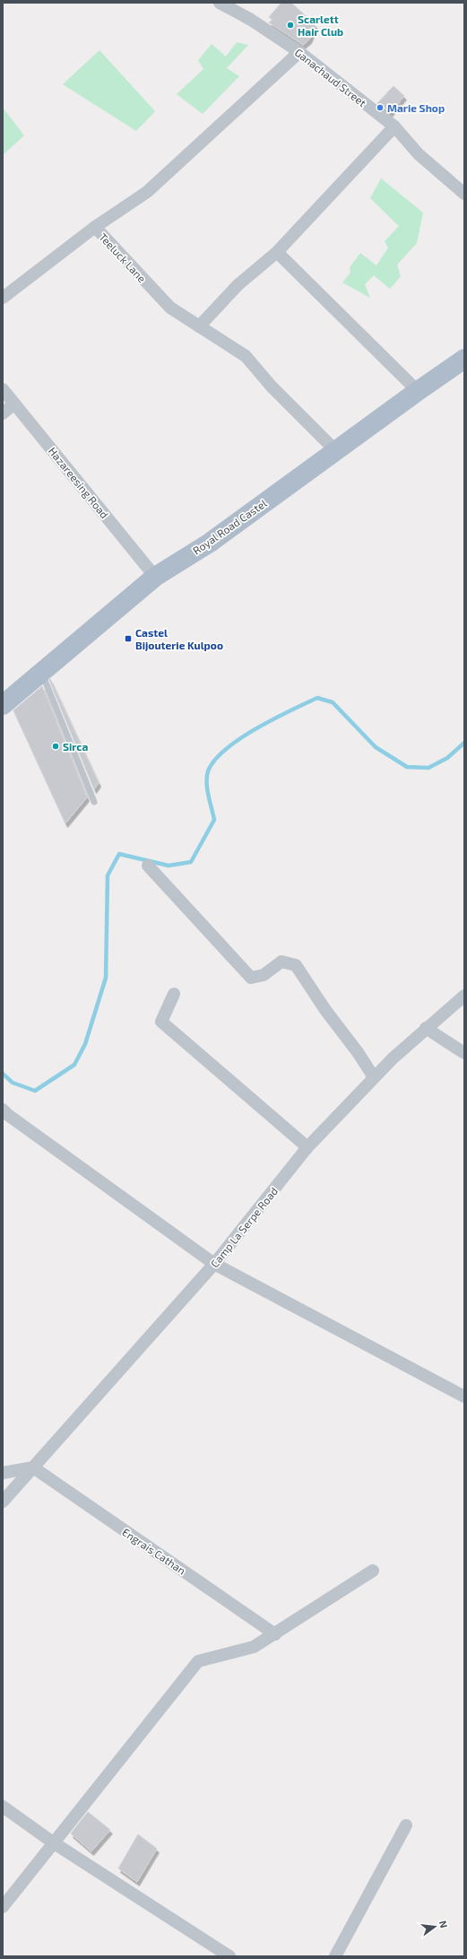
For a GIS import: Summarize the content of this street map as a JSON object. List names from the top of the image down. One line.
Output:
{"streets":{"main road":["Royal Road Castel"],"street":["Ganachaud Street","Teeluck Lane","Hazareesing Road","Camp La Serpe Road","Engrais Cathan"]},"crossings":[["Ganachaud Street","Teeluck Lane"],["Teeluck Lane","Royal Road Castel"],["Hazareesing Road","Royal Road Castel"],["Camp La Serpe Road","Engrais Cathan"]],"places":{"other":["Scarlett Hair Club","Marie Shop","Sirca"],"transit":["Castel Bijouterie Kulpoo"]},"north":"right"}
